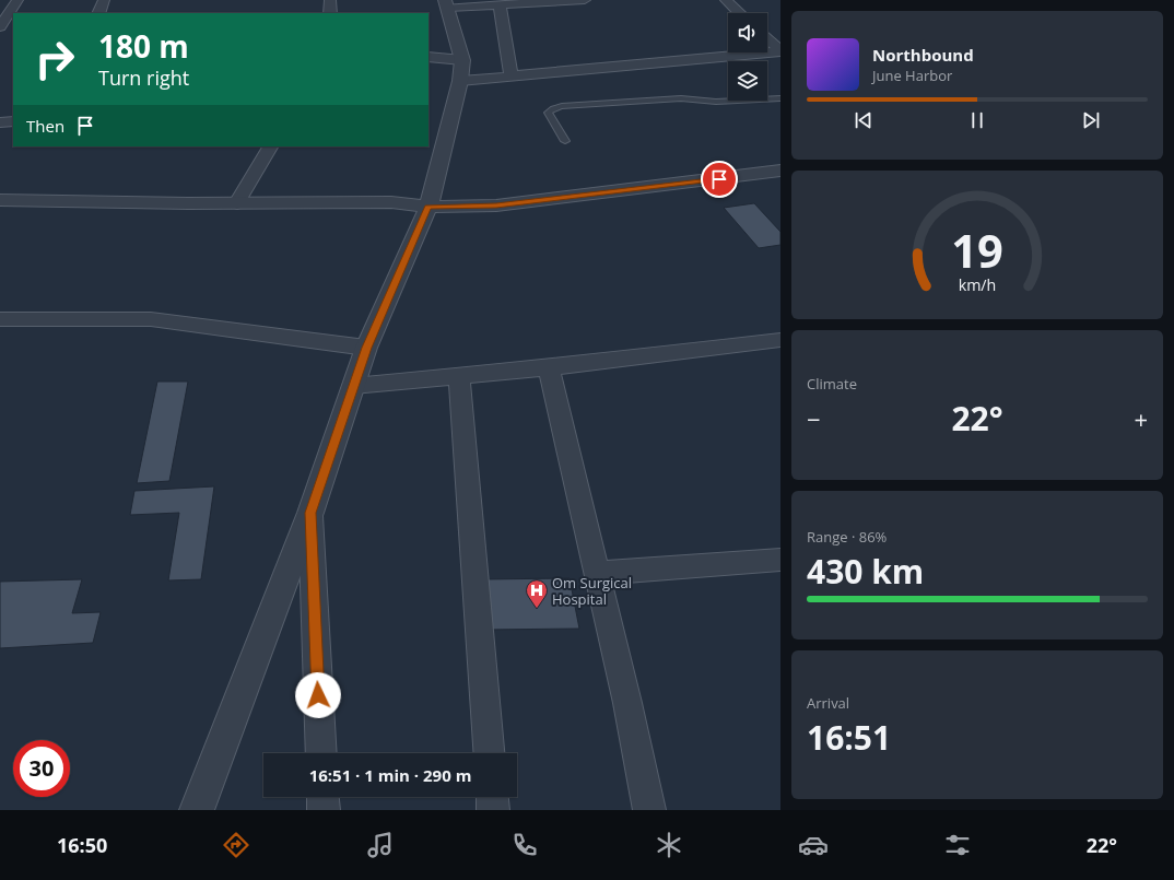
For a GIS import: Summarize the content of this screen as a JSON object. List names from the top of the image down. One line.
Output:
{"places":{"hospital":["Om Surgical Hospital"]},"page":{"turn":["180 m","Turn right"],"song":["Northbound","June Harbor"],"then":"Then","tile":["Climate",["Range · 86%","430 km"],["Arrival","16:51"]],"heat":["−","22°","+"],"limit":"30","trip":"16:51 · 1 min · 290 m","tabs":["16:50","22°"],"gauge":["19","km/h"]}}
